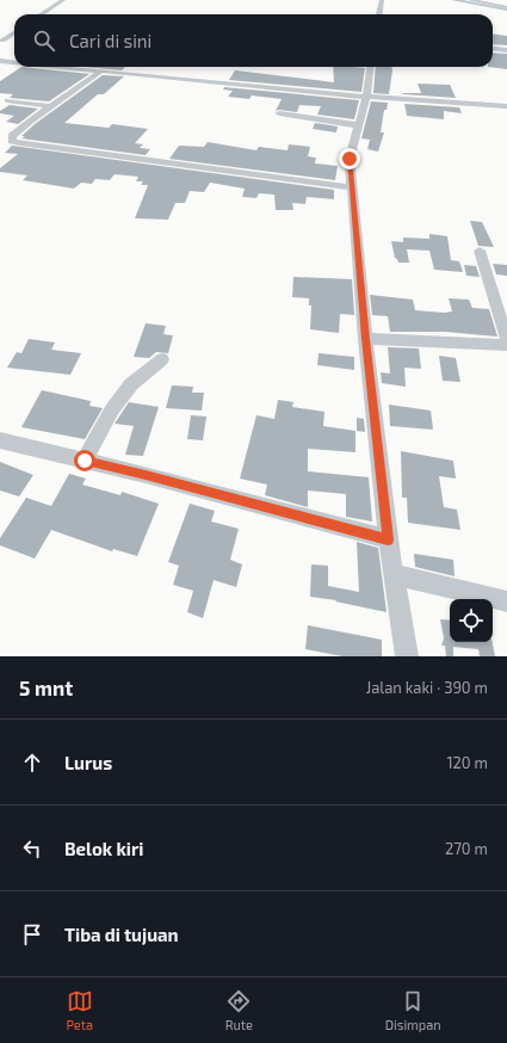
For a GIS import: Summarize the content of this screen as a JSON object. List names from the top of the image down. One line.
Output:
{"page":{"search":"Cari di sini","heading":["5 mnt","Jalan kaki · 390 m"],"list":[["Lurus","120 m"],["Belok kiri","270 m"],"Tiba di tujuan"],"nav":["Peta","Rute","Disimpan"]}}
